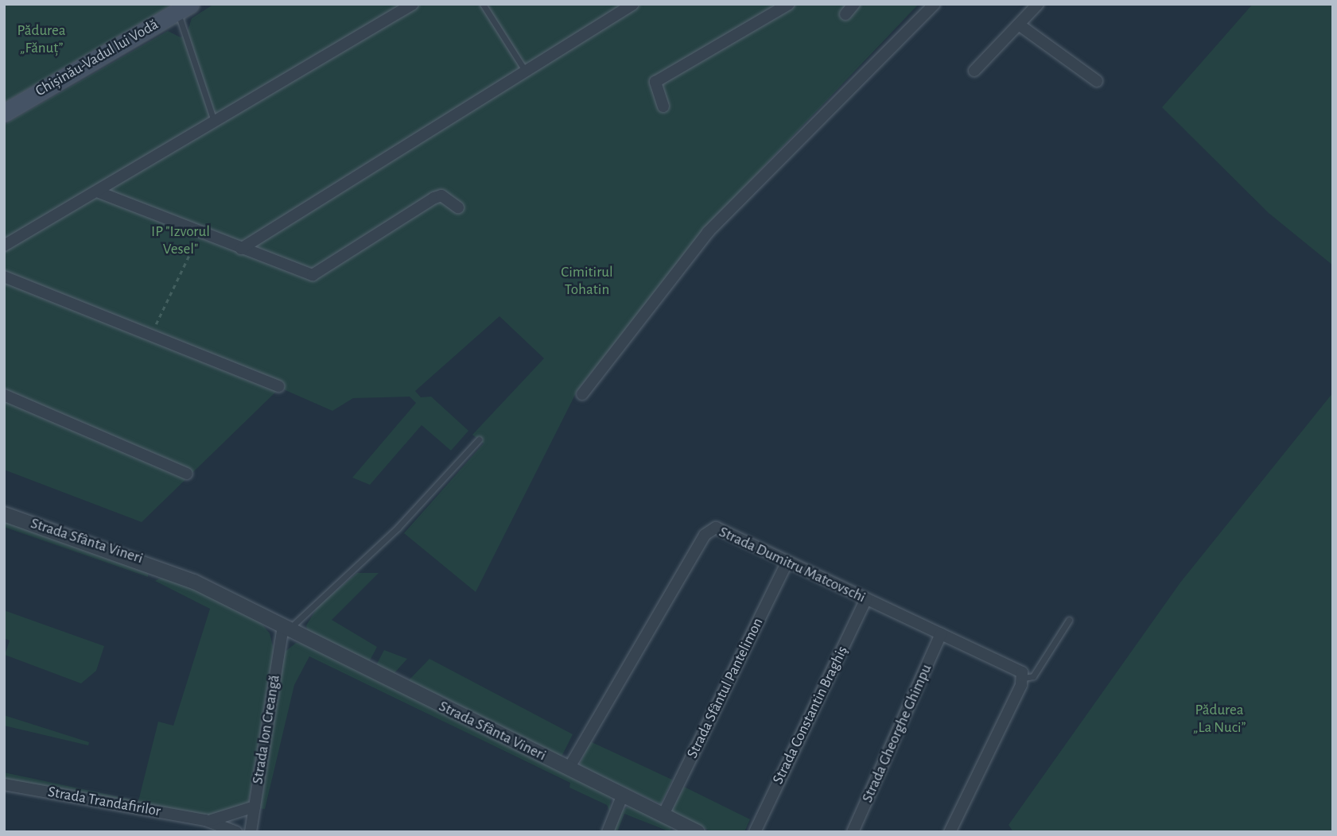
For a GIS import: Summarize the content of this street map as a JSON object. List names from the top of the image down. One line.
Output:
{"streets":{"main road":["Chișinău-Vadul lui Vodă"],"street":["Strada Sfânta Vineri","Strada Dumitru Matcovschi","Strada Sfântul Pantelimon","Strada Constantin Braghiş","Strada Ion Creangă","Strada Gheorghe Ghimpu","Strada Trandafirilor"]},"crossings":[["Strada Sfânta Vineri","Strada Dumitru Matcovschi"],["Strada Sfânta Vineri","Strada Sfântul Pantelimon"],["Strada Sfânta Vineri","Strada Ion Creangă"],["Strada Dumitru Matcovschi","Strada Sfântul Pantelimon"],["Strada Dumitru Matcovschi","Strada Constantin Braghiş"],["Strada Dumitru Matcovschi","Strada Gheorghe Ghimpu"]],"parks":["Pădurea „Fănuț”","IP \"Izvorul Vesel\"","Cimitirul Tohatin","Pădurea „La Nuci”"]}
